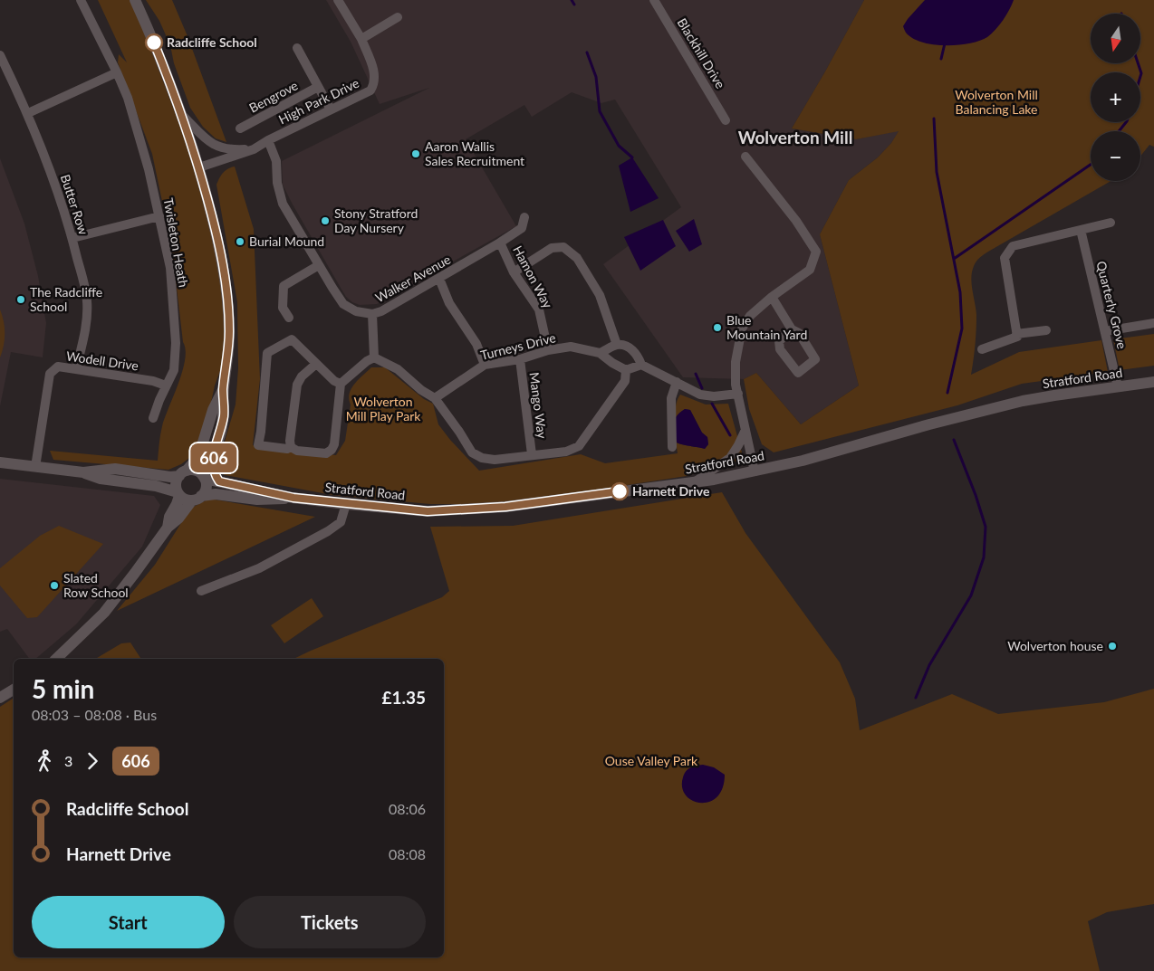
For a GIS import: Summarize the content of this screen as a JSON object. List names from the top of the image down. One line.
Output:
{"streets":{"street":["Blackhill Drive","Bengrove","High Park Drive","Butter Row","Twisleton Heath","Hamon Way","Walker Avenue","Quarterly Grove","Turneys Drive","Wodell Drive","Stratford Road","Mango Way"]},"crossings":[["Bengrove","High Park Drive"],["High Park Drive","Walker Avenue"],["Butter Row","Wodell Drive"],["Twisleton Heath","Wodell Drive"],["Hamon Way","Walker Avenue"],["Hamon Way","Turneys Drive"],["Quarterly Grove","Stratford Road"],["Turneys Drive","Mango Way"]],"districts":["Wolverton Mill"],"parks":["Wolverton Mill Balancing Lake","Wolverton Mill Play Park","Ouse Valley Park"],"places":["Radcliffe School","Aaron Wallis Sales Recruitment","Stony Stratford Day Nursery","Burial Mound","The Radcliffe School","Blue Mountain Yard","Harnett Drive","Slated Row School","Wolverton house"],"lines":["bus line 606"],"north":"bottom","page":{"on_map":"606","map_buttons":["+","−"],"heading":["5 min","08:03 – 08:08 · Bus","£1.35"],"legs":["3","606"],"list":[{"name":"Radcliffe School","value":"08:06"},{"name":"Harnett Drive","value":"08:08"}],"buttons":["Start","Tickets"]}}
